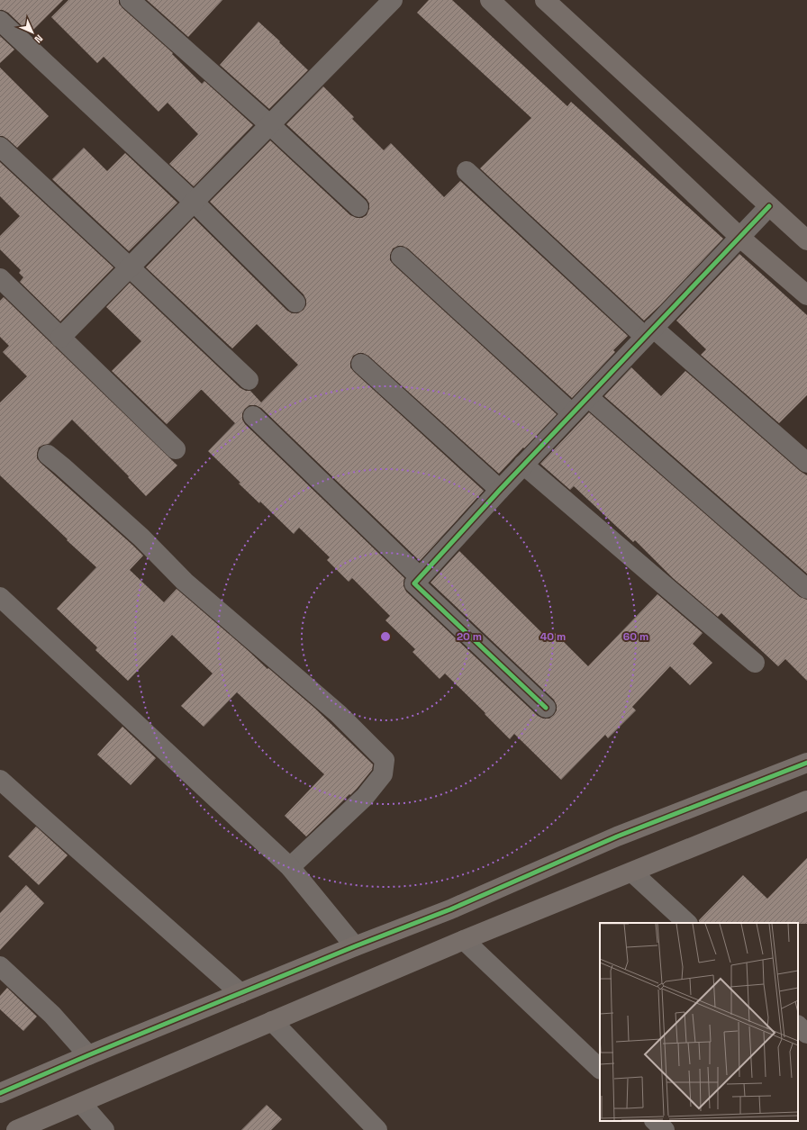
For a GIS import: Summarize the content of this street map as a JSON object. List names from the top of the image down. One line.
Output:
{"north":"bottom right","rings":["20 m","40 m","60 m"]}
